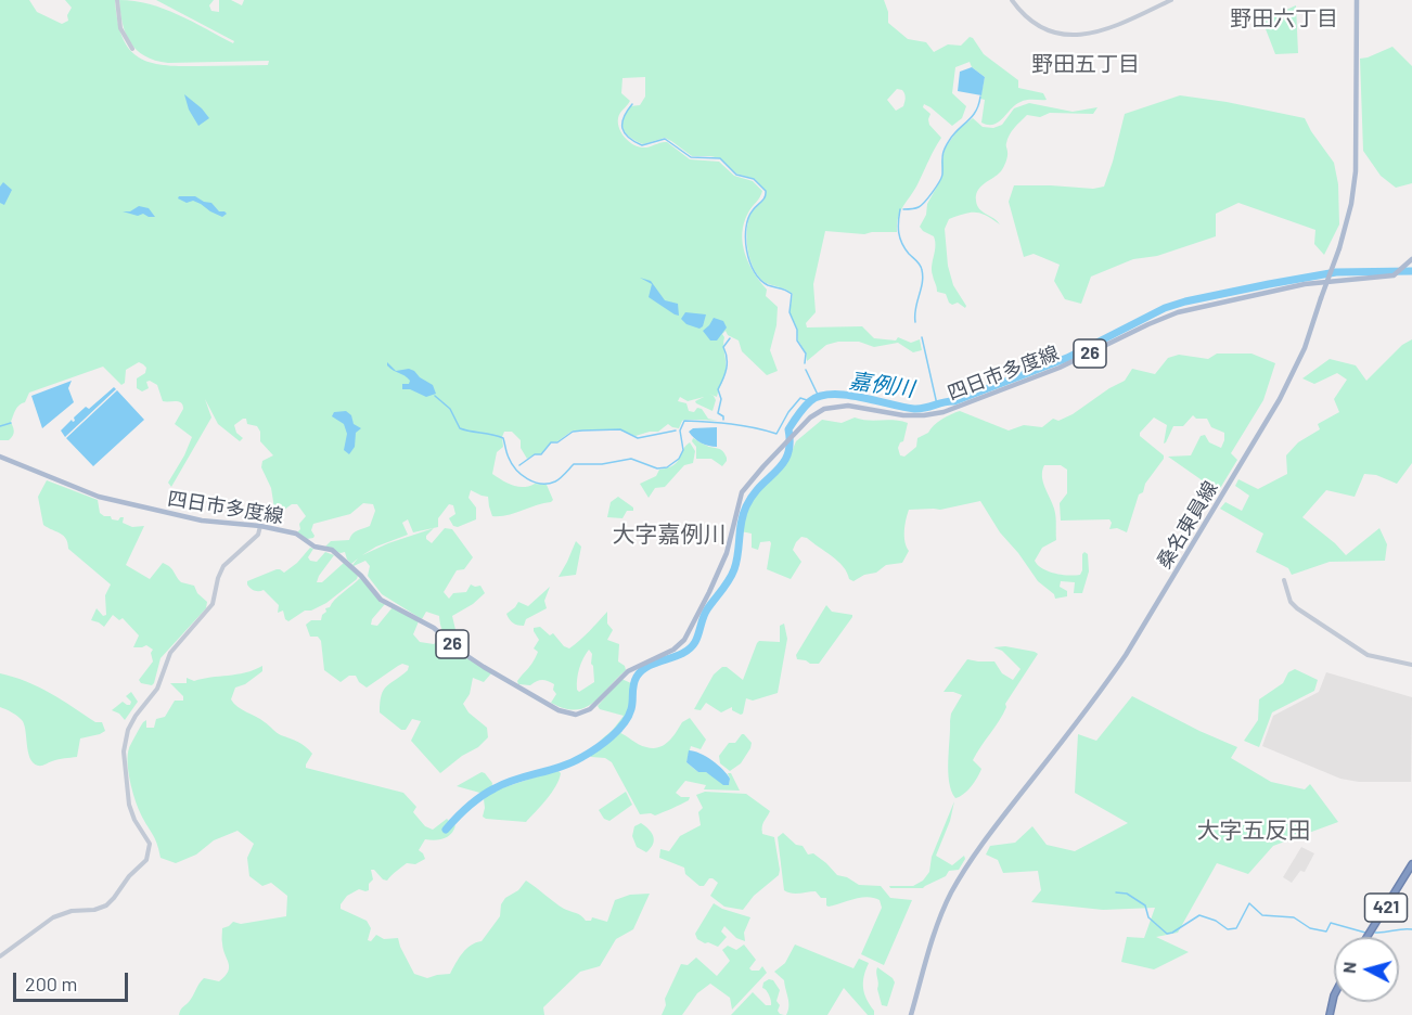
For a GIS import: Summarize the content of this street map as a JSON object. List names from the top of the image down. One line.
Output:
{"streets":{"highway":["421"],"main road":["26","四日市多度線","桑名東員線"]},"districts":["野田六丁目","野田五丁目","大字嘉例川","大字五反田"],"water":["嘉例川"],"scale_bar":"200 m","north":"left"}
